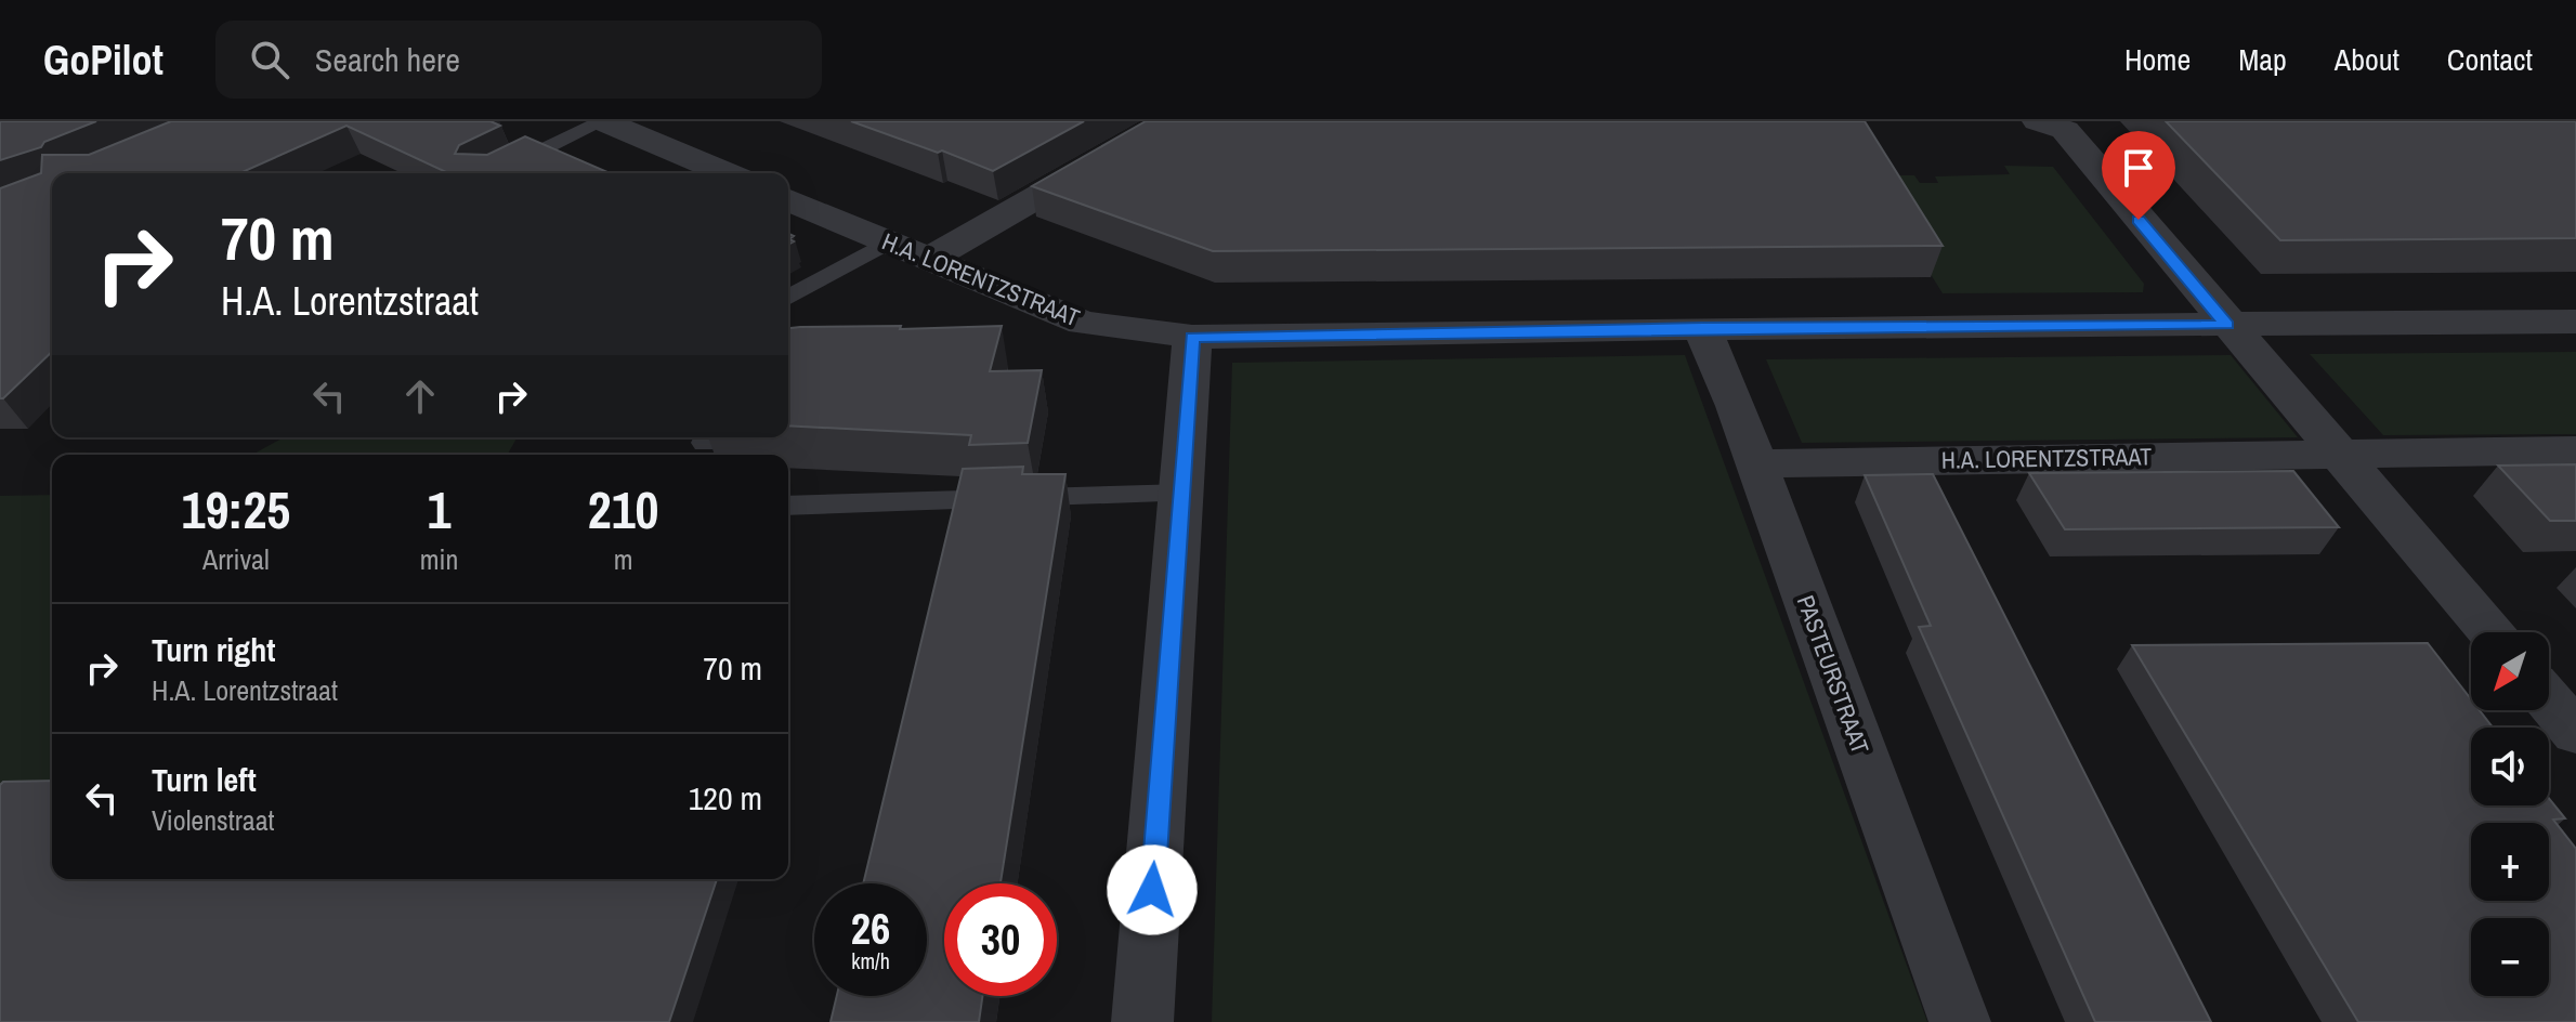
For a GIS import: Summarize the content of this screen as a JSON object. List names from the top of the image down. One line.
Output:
{"streets":{"street":["H.A. LORENTZSTRAAT","PASTEURSTRAAT"]},"crossings":[["H.A. LORENTZSTRAAT","PASTEURSTRAAT"]],"north":"bottom left","page":{"header":"GoPilot","search":"Search here","nav":["Home","Map","About","Contact"],"turn":["70 m","H.A. Lorentzstraat"],"eta":["19:25","Arrival","1","min","210","m"],"list":[{"name":"Turn right","note":"H.A. Lorentzstraat","value":"70 m"},{"name":"Turn left","note":"Violenstraat","value":"120 m"}],"map_buttons":["+","−"],"speed":"26 km/h","limit":"30"}}
